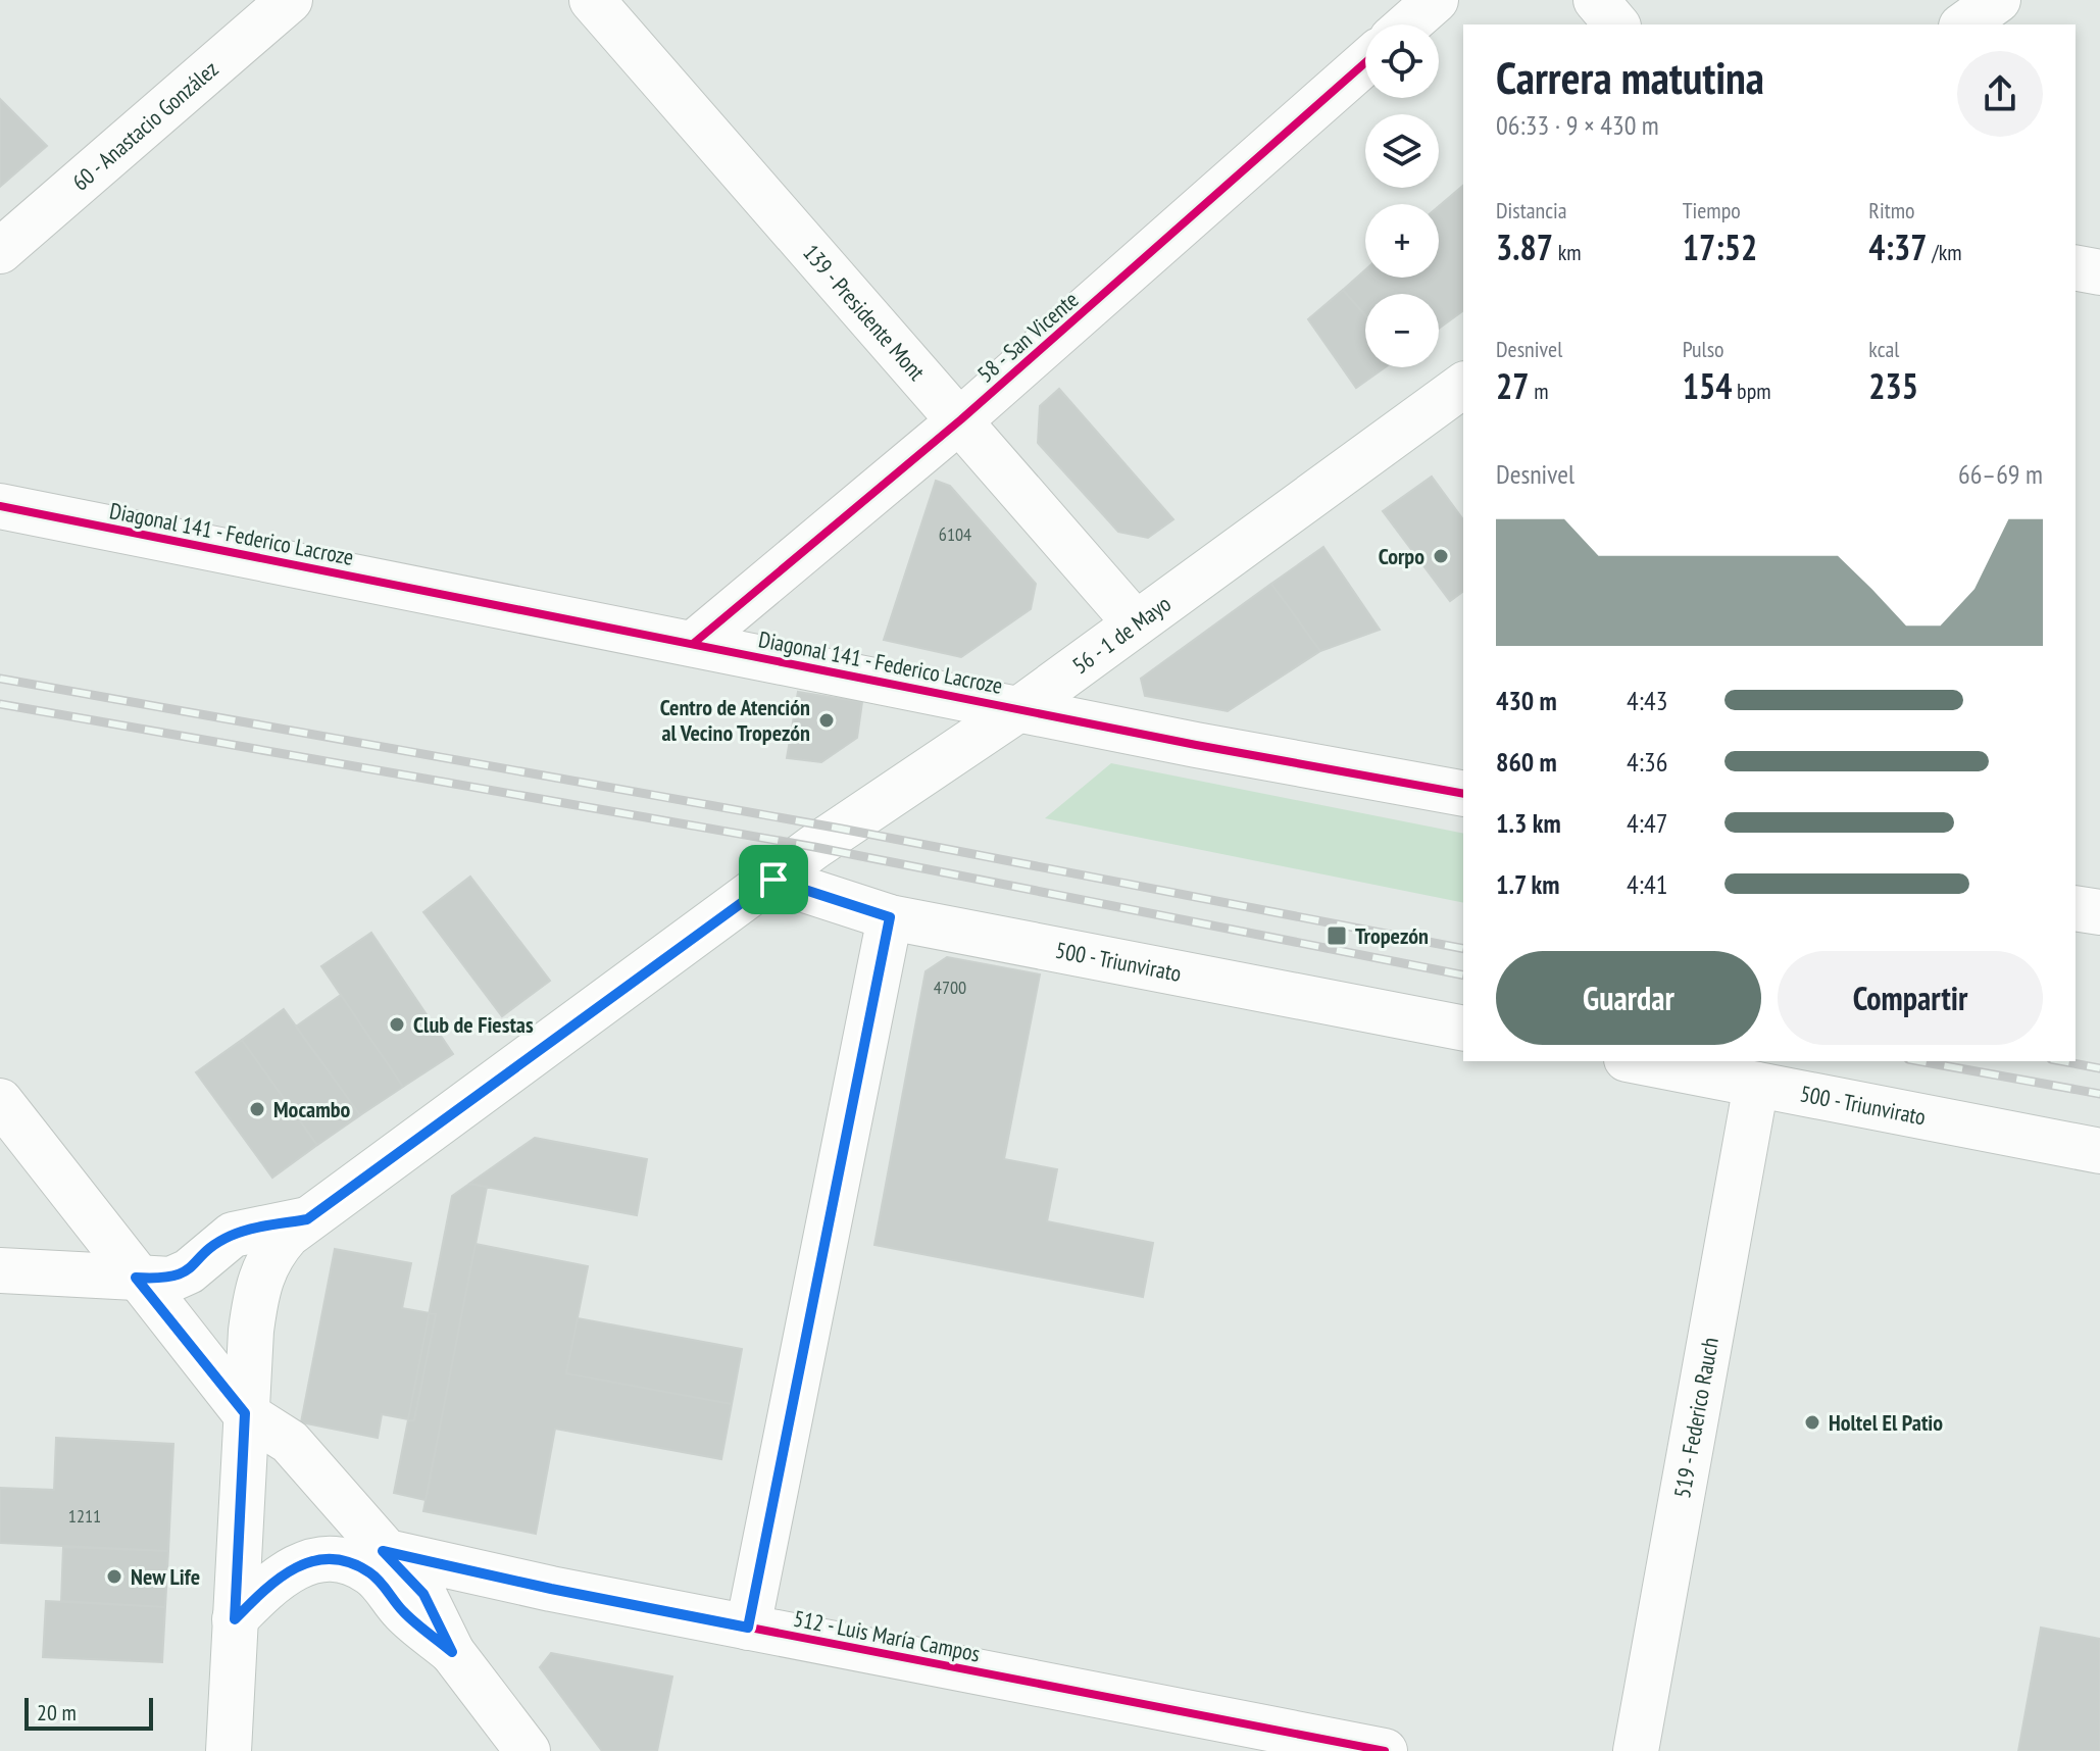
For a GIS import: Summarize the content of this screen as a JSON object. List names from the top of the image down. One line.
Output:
{"streets":{"street":["60 - Anastacio González","139 - Presidente Mont","58 - San Vicente","Diagonal 141 - Federico Lacroze","56 - 1 de Mayo","500 - Triunvirato","519 - Federico Rauch","512 - Luis María Campos"]},"crossings":[["139 - Presidente Mont","58 - San Vicente"],["139 - Presidente Mont","56 - 1 de Mayo"],["58 - San Vicente","Diagonal 141 - Federico Lacroze"],["Diagonal 141 - Federico Lacroze","56 - 1 de Mayo"],["56 - 1 de Mayo","500 - Triunvirato"],["500 - Triunvirato","519 - Federico Rauch"]],"places":{"other":["Corpo","Centro de Atención al Vecino Tropezón","Club de Fiestas","Mocambo","Holtel El Patio","New Life"],"transit":["Tropezón"]},"house_numbers":["6104","4700","1211"],"scale_bar":"20 m","page":{"map_buttons":["+","−"],"heading":["Carrera matutina","06:33 · 9 × 430 m"],"stats":[["Distancia","3.87 km"],["Tiempo","17:52"],["Ritmo","4:37 /km"],["Desnivel","27 m"],["Pulso","154 bpm"],["kcal","235"]],"chart":["Desnivel","66–69 m"],"list":[{"name":"430 m","note":"4:43"},{"name":"860 m","note":"4:36"},{"name":"1.3 km","note":"4:47"},{"name":"1.7 km","note":"4:41"}],"buttons":["Guardar","Compartir"],"scale":"20 m"}}
